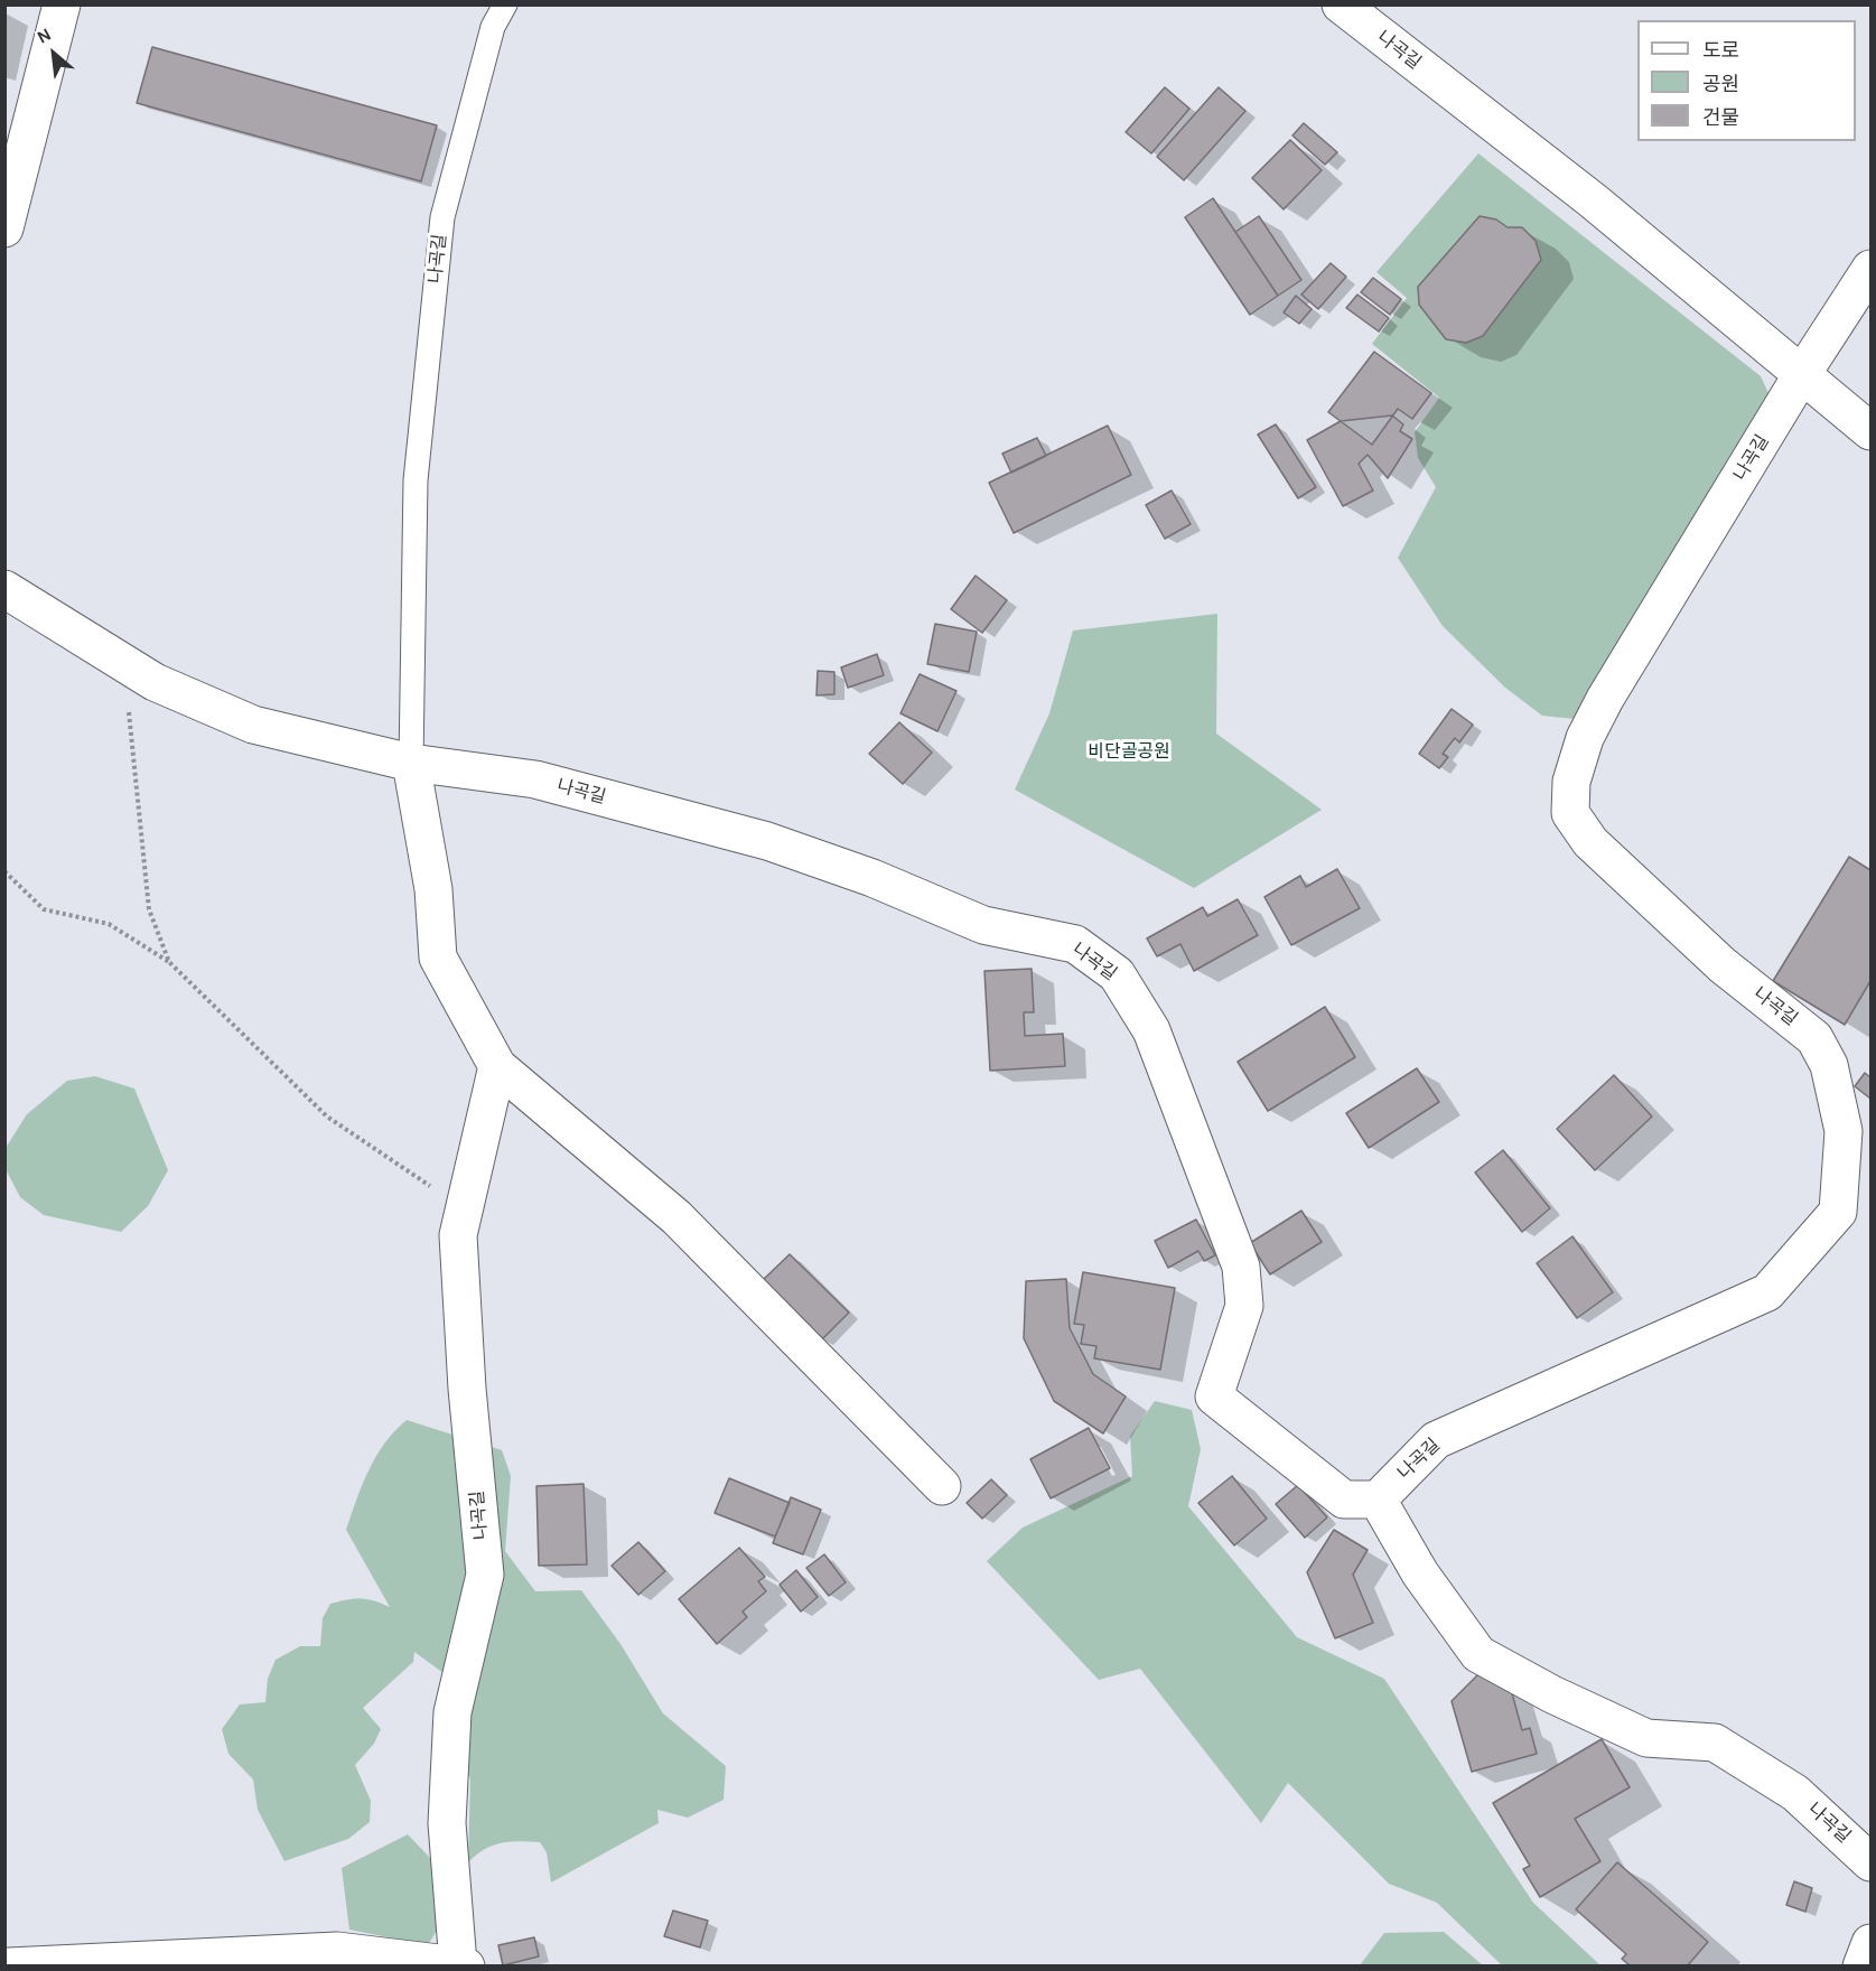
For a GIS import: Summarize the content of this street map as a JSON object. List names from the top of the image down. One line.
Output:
{"streets":{"street":["나곡길"]},"parks":["비단골공원"],"legend":["도로","공원","건물"],"north":"top left"}
